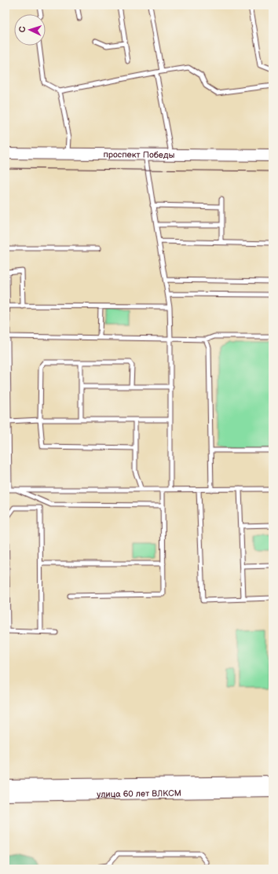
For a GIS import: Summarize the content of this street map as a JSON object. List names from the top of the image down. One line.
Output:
{"streets":{"street":["проспект Победы","улица 60 лет ВЛКСМ"]},"north":"left"}
